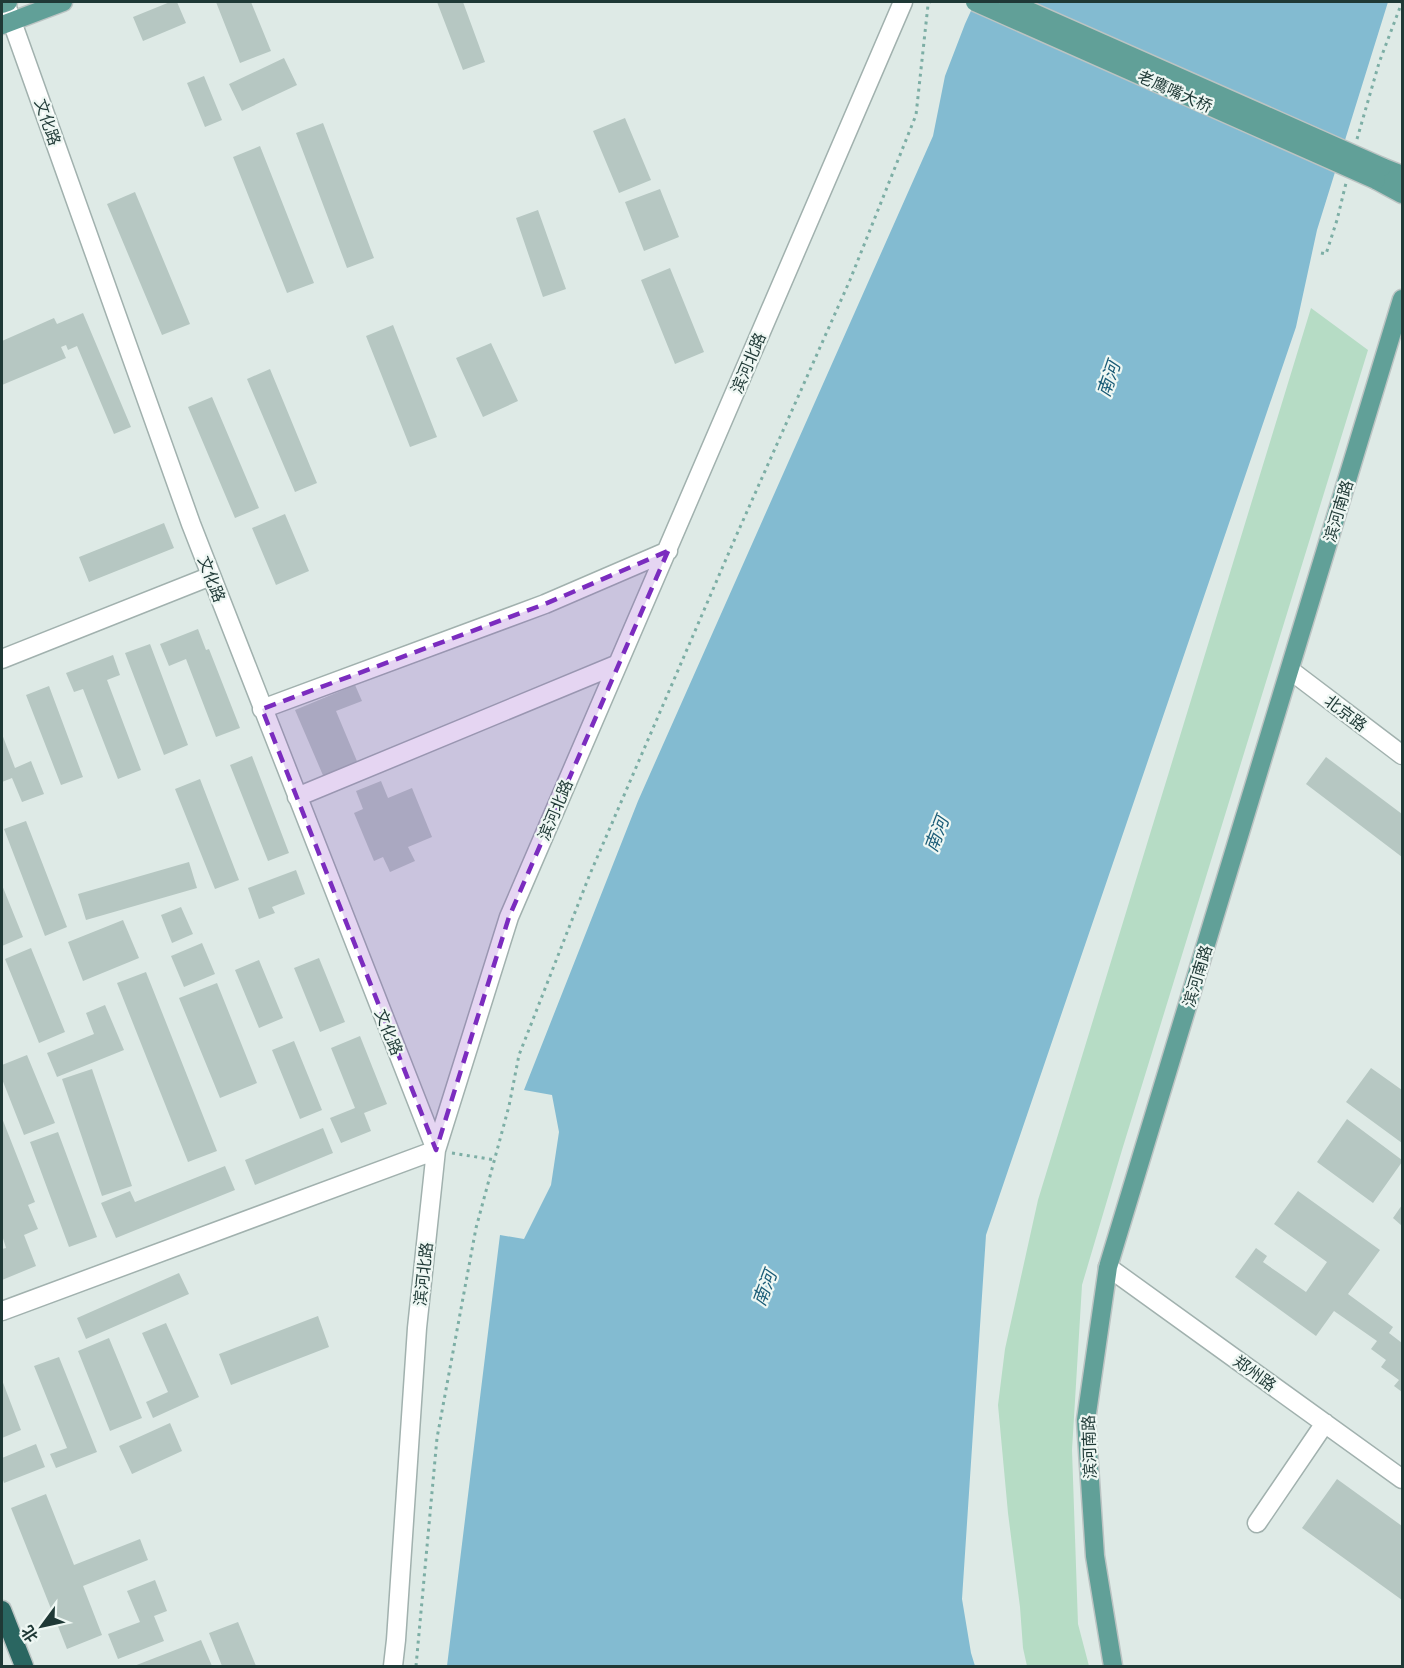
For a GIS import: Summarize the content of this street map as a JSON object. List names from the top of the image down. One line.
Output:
{"streets":{"main road":["老鹰嘴大桥","滨河南路"],"street":["文化路","滨河北路","北京路","郑州路"]},"crossings":[["文化路","滨河北路"],["滨河南路","北京路"],["滨河南路","郑州路"]],"water":["南河"],"north":"bottom left"}
